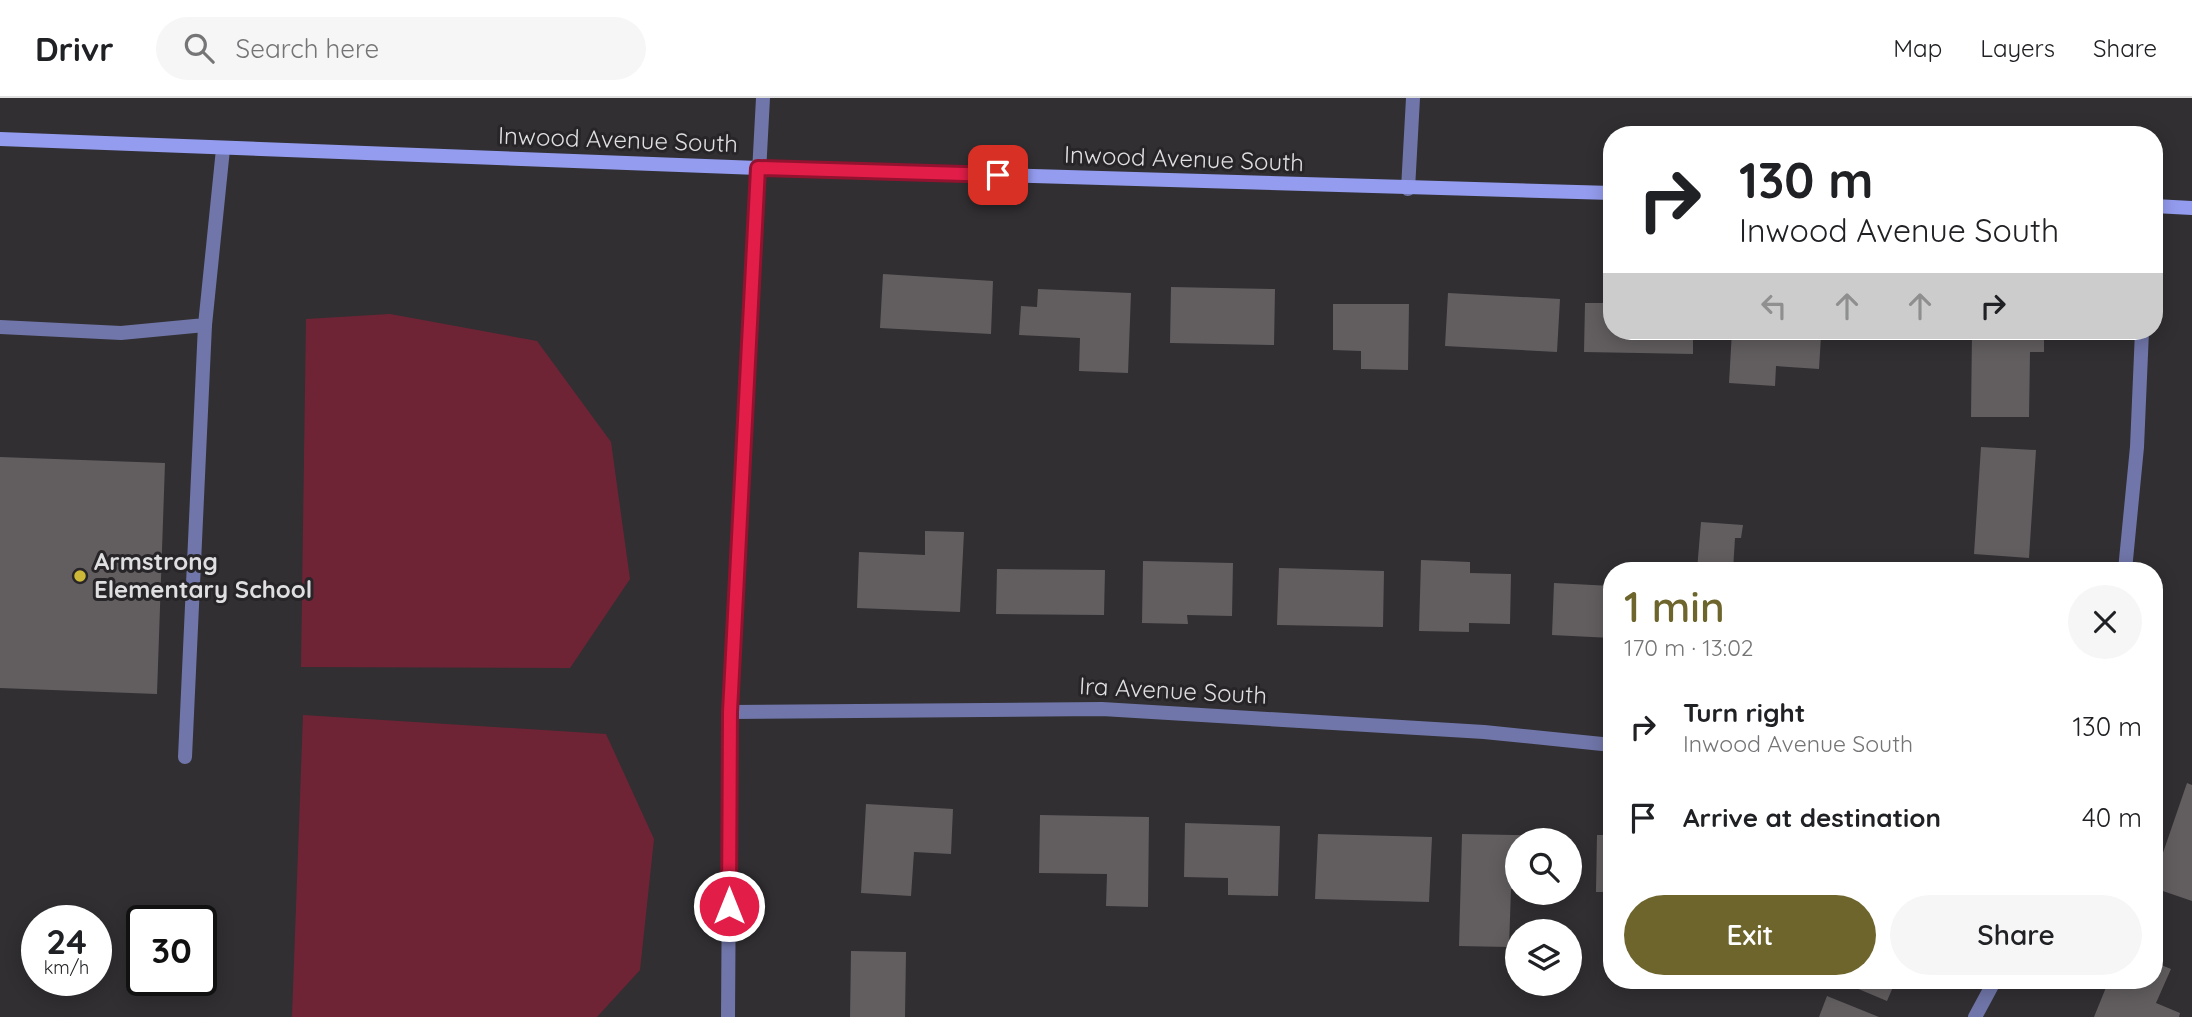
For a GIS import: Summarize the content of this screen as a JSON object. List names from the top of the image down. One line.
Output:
{"streets":{"street":["Inwood Avenue South","Ira Avenue South"]},"places":["Armstrong Elementary School"],"page":{"header":"Drivr","search":"Search here","nav":["Map","Layers","Share"],"turn":["130 m","Inwood Avenue South"],"heading":["1 min","170 m · 13:02"],"list":[{"name":"Turn right","note":"Inwood Avenue South","value":"130 m"},{"name":"Arrive at destination","value":"40 m"}],"buttons":["Exit","Share"],"speed":"24 km/h","limit":"30"}}
